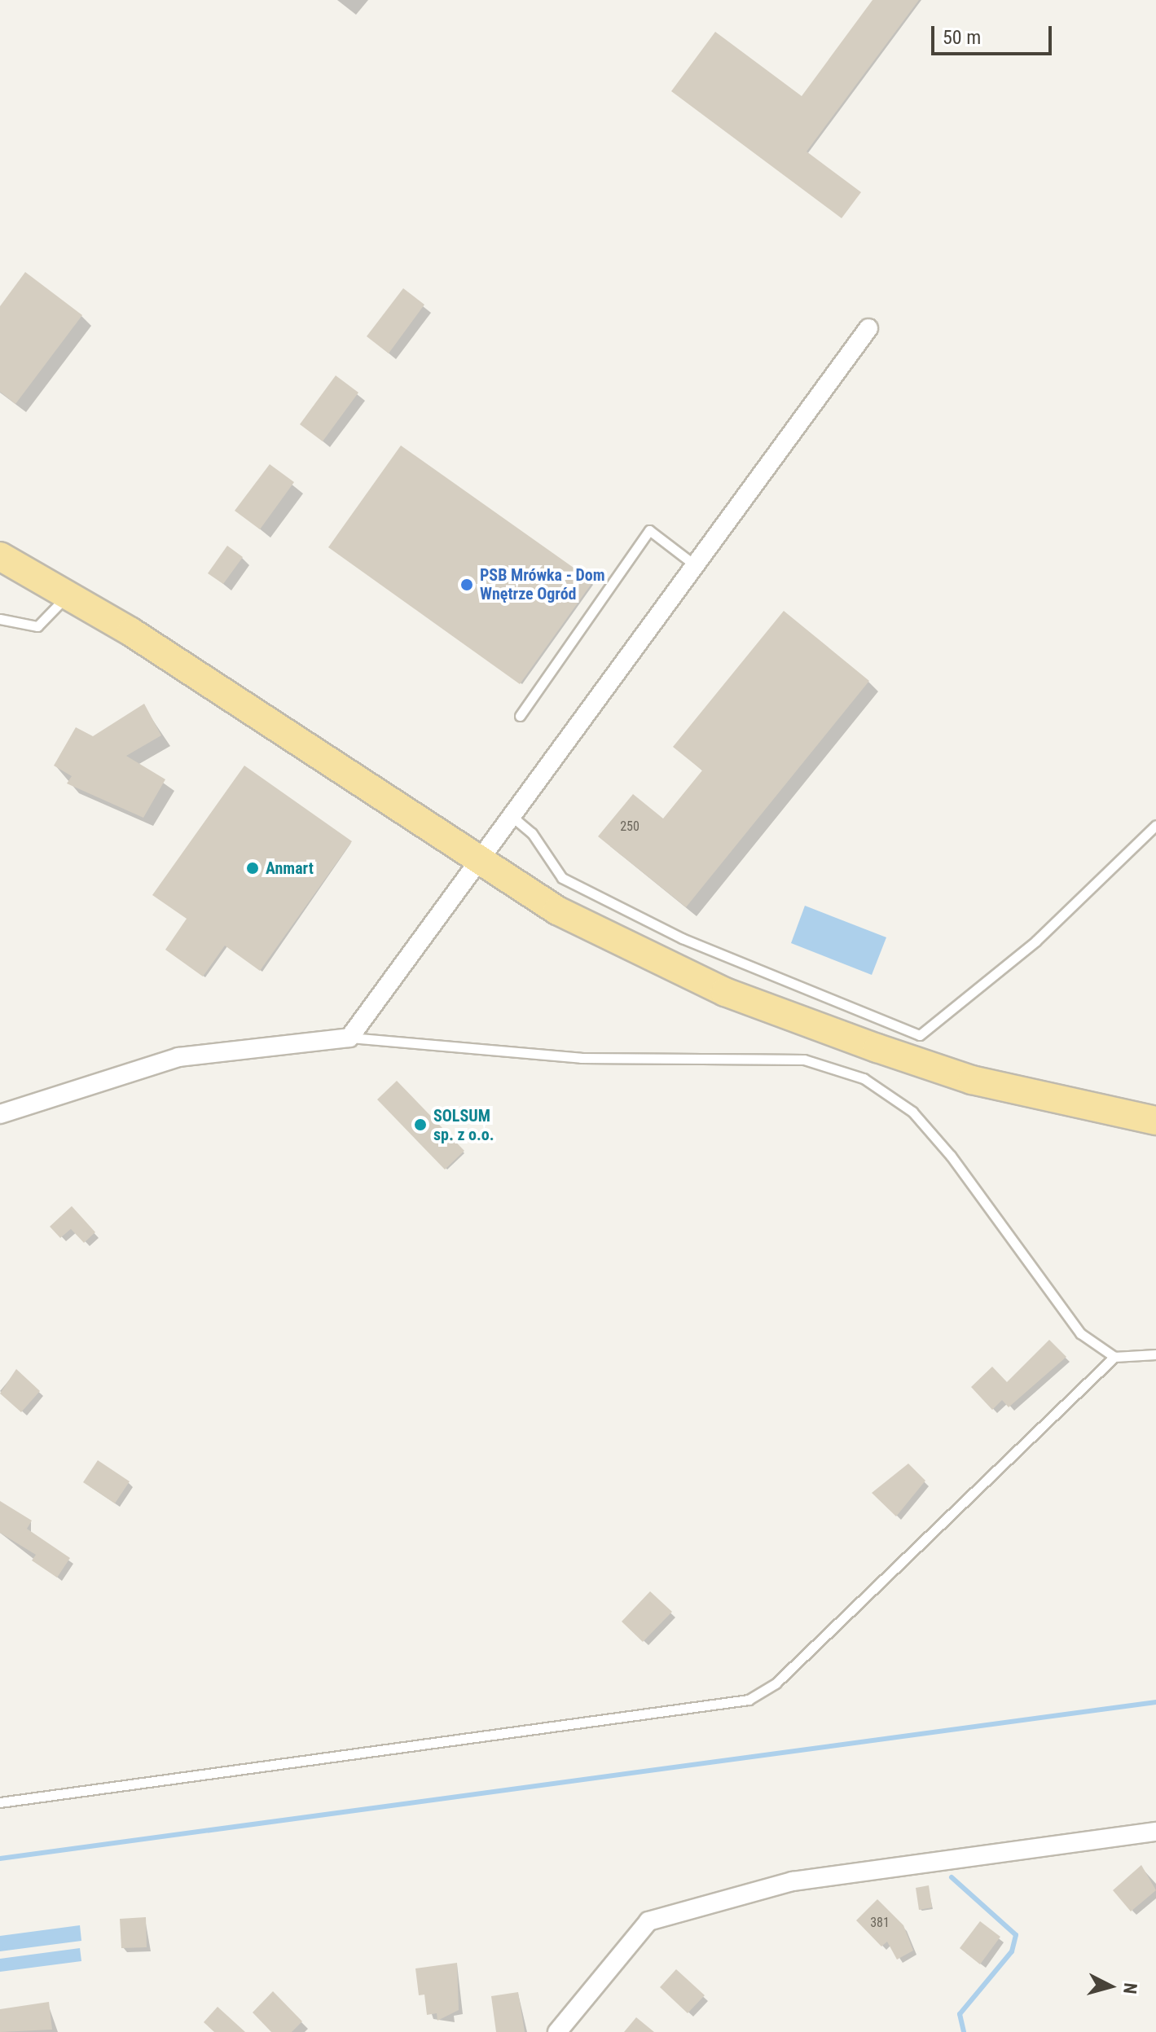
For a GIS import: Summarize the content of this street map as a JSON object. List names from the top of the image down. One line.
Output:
{"places":["PSB Mrówka - Dom Wnętrze Ogród","Anmart","SOLSUM sp. z o.o."],"house_numbers":["250","381"],"scale_bar":"50 m","north":"right"}
